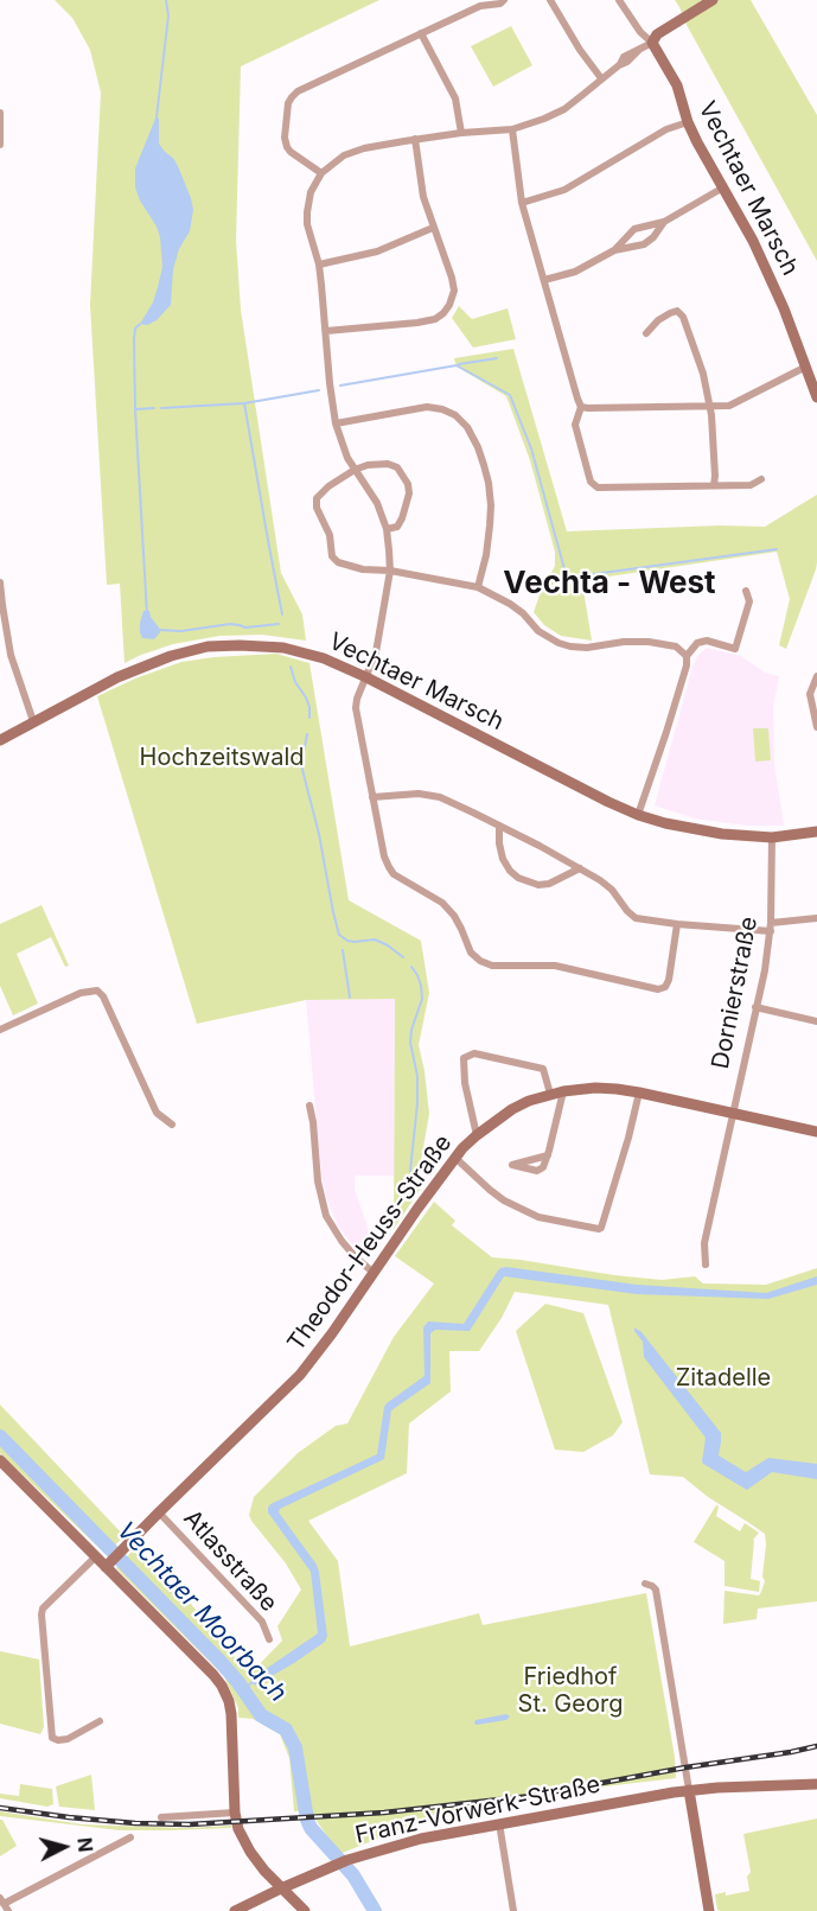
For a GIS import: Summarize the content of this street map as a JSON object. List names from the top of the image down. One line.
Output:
{"streets":{"street":["Vechtaer Marsch","Dornierstraße","Theodor-Heuss-Straße","Atlasstraße","Franz-Vorwerk-Straße"]},"crossings":[["Vechtaer Marsch","Dornierstraße"],["Dornierstraße","Theodor-Heuss-Straße"],["Theodor-Heuss-Straße","Atlasstraße"]],"districts":["Vechta - West"],"water":["Vechtaer Moorbach"],"parks":["Hochzeitswald","Zitadelle","Friedhof St. Georg"],"north":"right"}
